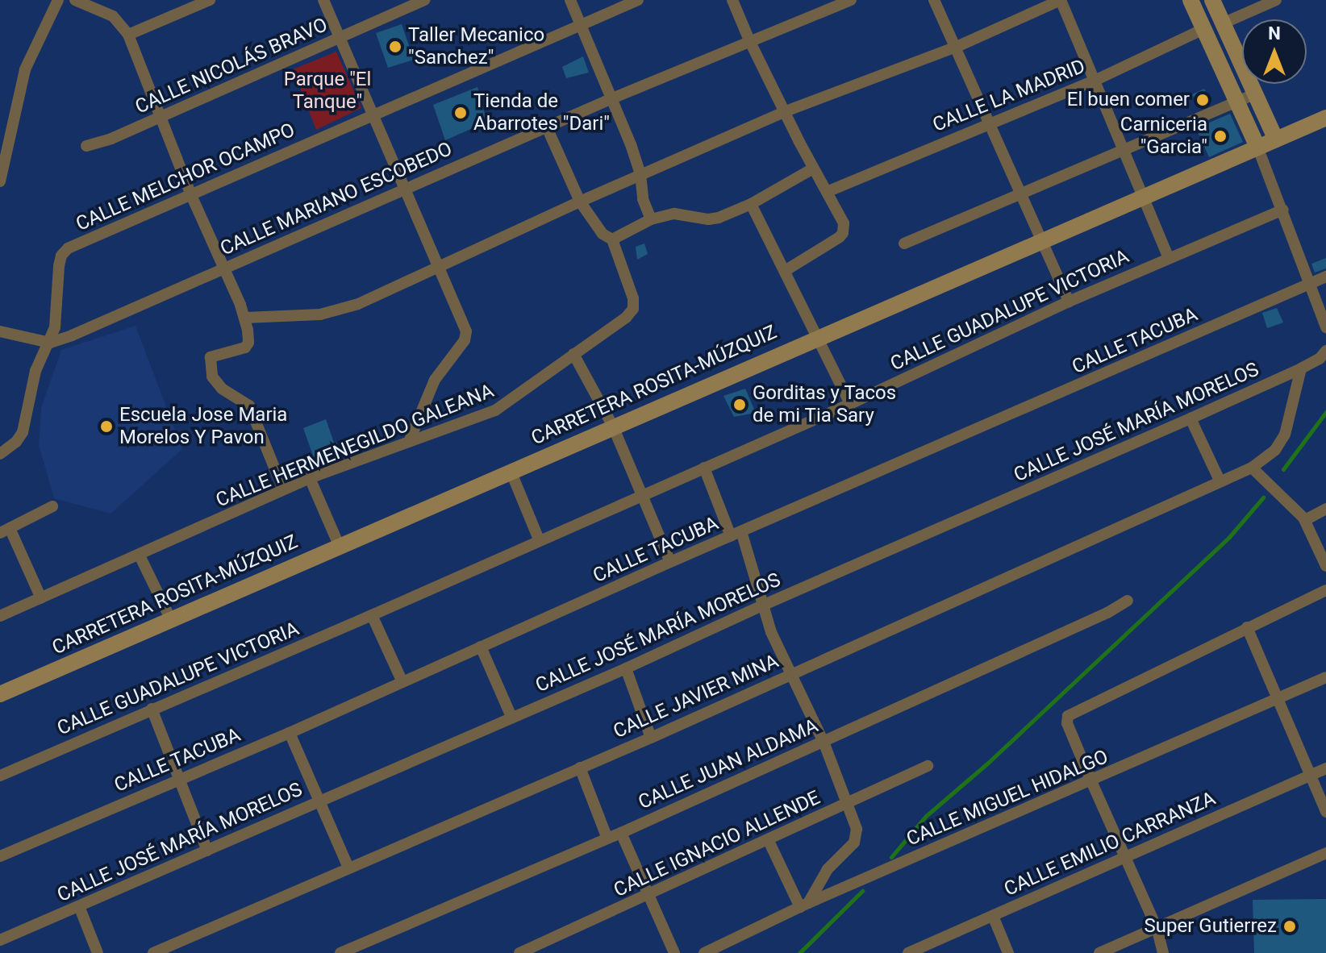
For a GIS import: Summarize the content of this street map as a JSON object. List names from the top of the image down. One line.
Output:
{"streets":{"main road":["CARRETERA ROSITA-MÚZQUIZ"],"street":["CALLE NICOLÁS BRAVO","CALLE LA MADRID","CALLE MELCHOR OCAMPO","CALLE MARIANO ESCOBEDO","CALLE GUADALUPE VICTORIA","CALLE TACUBA","CALLE JOSÉ MARÍA MORELOS","CALLE HERMENEGILDO GALEANA","CALLE JAVIER MINA","CALLE JUAN ALDAMA","CALLE MIGUEL HIDALGO","CALLE IGNACIO ALLENDE","CALLE EMILIO CARRANZA"]},"crossings":[["CALLE MELCHOR OCAMPO","CALLE MARIANO ESCOBEDO"],["CALLE JOSÉ MARÍA MORELOS","CALLE JAVIER MINA"]],"parks":["Parque \"El Tanque\""],"places":["Taller Mecanico \"Sanchez\"","El buen comer","Tienda de Abarrotes \"Dari\"","Carniceria \"Garcia\"","Gorditas y Tacos de mi Tia Sary","Escuela Jose Maria Morelos Y Pavon","Super Gutierrez"],"north":"top"}
